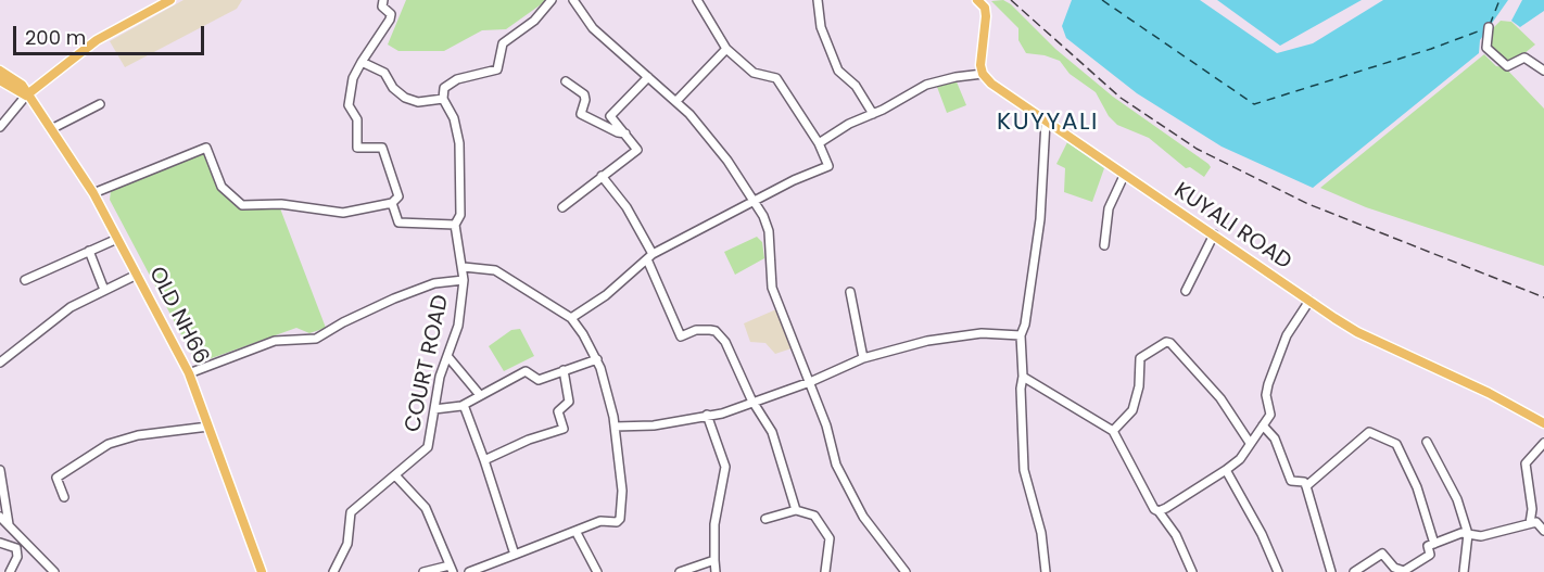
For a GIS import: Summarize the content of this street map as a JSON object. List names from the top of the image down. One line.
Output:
{"streets":{"main road":["KUYALI ROAD","OLD NH66"],"street":["COURT ROAD"]},"districts":["KUYYALI"],"scale_bar":"200 m"}
